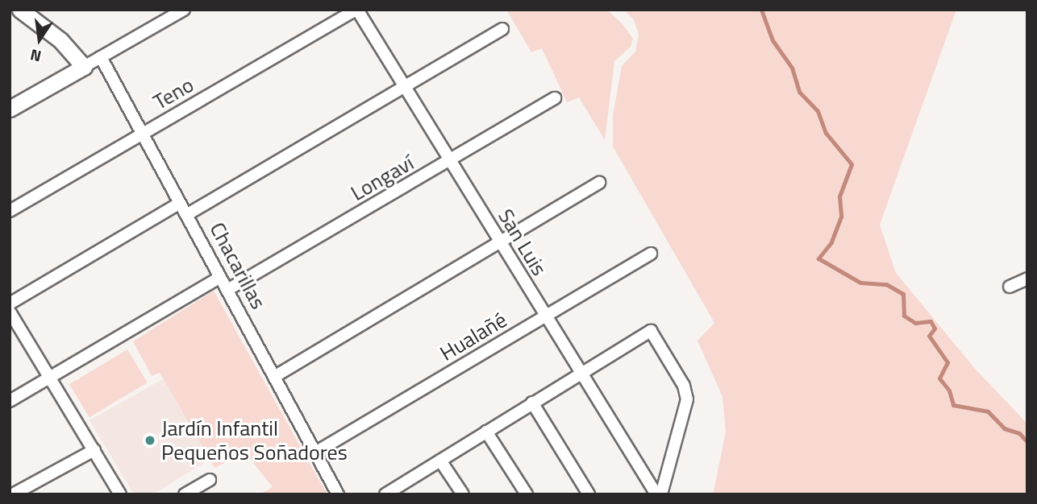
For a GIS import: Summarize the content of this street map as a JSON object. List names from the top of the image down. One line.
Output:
{"streets":{"street":["Teno","Longaví","San Luis","Chacarillas","Hualañé"]},"crossings":[["Teno","San Luis"],["Teno","Chacarillas"],["Longaví","San Luis"],["Longaví","Chacarillas"],["San Luis","Hualañé"],["Chacarillas","Hualañé"]],"places":["Jardín Infantil Pequeños Soñadores"],"north":"bottom"}
